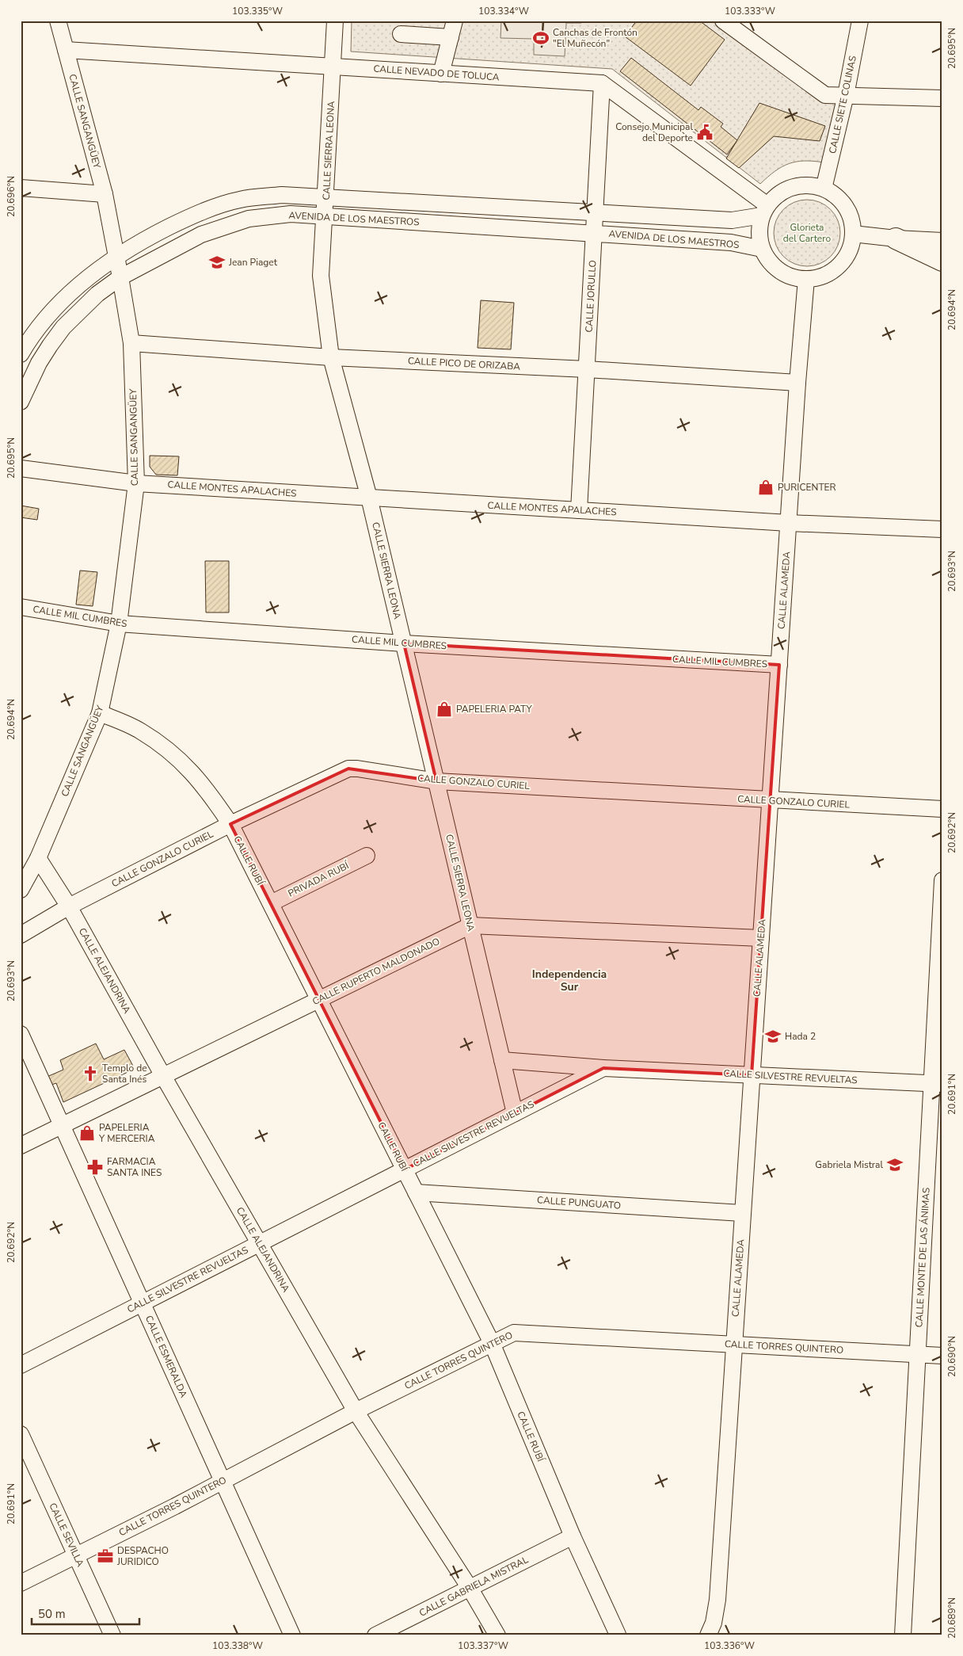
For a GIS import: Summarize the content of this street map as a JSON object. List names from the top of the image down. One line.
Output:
{"streets":{"street":["CALLE NEVADO DE TOLUCA","CALLE SIETE COLINAS","CALLE SANGANGÜEY","CALLE SIERRA LEONA","AVENIDA DE LOS MAESTROS","CALLE JORULLO","CALLE PICO DE ORIZABA","CALLE MONTES APALACHES","CALLE ALAMEDA","CALLE MIL CUMBRES","CALLE GONZALO CURIEL","CALLE RUBÍ","PRIVADA RUBÍ","CALLE ALEJANDRINA","CALLE RUPERTO MALDONADO","CALLE SILVESTRE REVUELTAS","CALLE PUNGUATO","CALLE MONTE DE LAS ÁNIMAS","CALLE TORRES QUINTERO","CALLE ESMERALDA","CALLE SEVILLA","CALLE GABRIELA MISTRAL"]},"crossings":[["CALLE NEVADO DE TOLUCA","CALLE SANGANGÜEY"],["CALLE NEVADO DE TOLUCA","CALLE SIERRA LEONA"],["CALLE NEVADO DE TOLUCA","CALLE JORULLO"],["CALLE SIETE COLINAS","AVENIDA DE LOS MAESTROS"],["CALLE SIETE COLINAS","CALLE ALAMEDA"],["CALLE SANGANGÜEY","AVENIDA DE LOS MAESTROS"],["CALLE SANGANGÜEY","CALLE PICO DE ORIZABA"],["CALLE SANGANGÜEY","CALLE MONTES APALACHES"],["CALLE SANGANGÜEY","CALLE MIL CUMBRES"],["CALLE SANGANGÜEY","CALLE RUBÍ"],["CALLE SANGANGÜEY","CALLE ALEJANDRINA"],["CALLE SIERRA LEONA","AVENIDA DE LOS MAESTROS"],["CALLE SIERRA LEONA","CALLE PICO DE ORIZABA"],["CALLE SIERRA LEONA","CALLE MONTES APALACHES"],["CALLE SIERRA LEONA","CALLE MIL CUMBRES"],["CALLE SIERRA LEONA","CALLE GONZALO CURIEL"],["CALLE SIERRA LEONA","CALLE RUPERTO MALDONADO"],["CALLE SIERRA LEONA","CALLE SILVESTRE REVUELTAS"],["AVENIDA DE LOS MAESTROS","CALLE JORULLO"],["AVENIDA DE LOS MAESTROS","CALLE ALAMEDA"],["CALLE JORULLO","CALLE PICO DE ORIZABA"],["CALLE JORULLO","CALLE MONTES APALACHES"],["CALLE PICO DE ORIZABA","CALLE ALAMEDA"],["CALLE MONTES APALACHES","CALLE ALAMEDA"],["CALLE ALAMEDA","CALLE MIL CUMBRES"],["CALLE ALAMEDA","CALLE GONZALO CURIEL"],["CALLE ALAMEDA","CALLE RUPERTO MALDONADO"],["CALLE ALAMEDA","CALLE SILVESTRE REVUELTAS"],["CALLE ALAMEDA","CALLE PUNGUATO"],["CALLE ALAMEDA","CALLE TORRES QUINTERO"],["CALLE GONZALO CURIEL","CALLE RUBÍ"],["CALLE GONZALO CURIEL","CALLE ALEJANDRINA"],["CALLE RUBÍ","PRIVADA RUBÍ"],["CALLE RUBÍ","CALLE RUPERTO MALDONADO"],["CALLE RUBÍ","CALLE SILVESTRE REVUELTAS"],["CALLE RUBÍ","CALLE PUNGUATO"],["CALLE RUBÍ","CALLE TORRES QUINTERO"],["CALLE RUBÍ","CALLE GABRIELA MISTRAL"],["CALLE ALEJANDRINA","CALLE RUPERTO MALDONADO"],["CALLE ALEJANDRINA","CALLE SILVESTRE REVUELTAS"],["CALLE ALEJANDRINA","CALLE TORRES QUINTERO"],["CALLE ALEJANDRINA","CALLE GABRIELA MISTRAL"],["CALLE RUPERTO MALDONADO","CALLE ESMERALDA"],["CALLE SILVESTRE REVUELTAS","CALLE MONTE DE LAS ÁNIMAS"],["CALLE SILVESTRE REVUELTAS","CALLE ESMERALDA"],["CALLE MONTE DE LAS ÁNIMAS","CALLE TORRES QUINTERO"],["CALLE TORRES QUINTERO","CALLE ESMERALDA"],["CALLE TORRES QUINTERO","CALLE SEVILLA"]],"districts":["Independencia Sur"],"parks":["Glorieta del Cartero"],"places":{"sports":["Canchas de Frontón \"El Muñecón\""],"public building":["Consejo Municipal del Deporte"],"school or university":["Jean Piaget","Hada 2","Gabriela Mistral"],"shop":["PURICENTER","PAPELERIA PATY","PAPELERIA Y MERCERIA"],"church":["Templo de Santa Inés"],"pharmacy":["FARMACIA SANTA INES"],"office":["DESPACHO JURIDICO"]},"scale_bar":"50 m","coordinates":["103.335°W","103.334°W","103.333°W","20.695°N","20.696°N","20.694°N","20.693°N","20.692°N","20.691°N","20.690°N","20.689°N","103.338°W","103.337°W","103.336°W"]}
